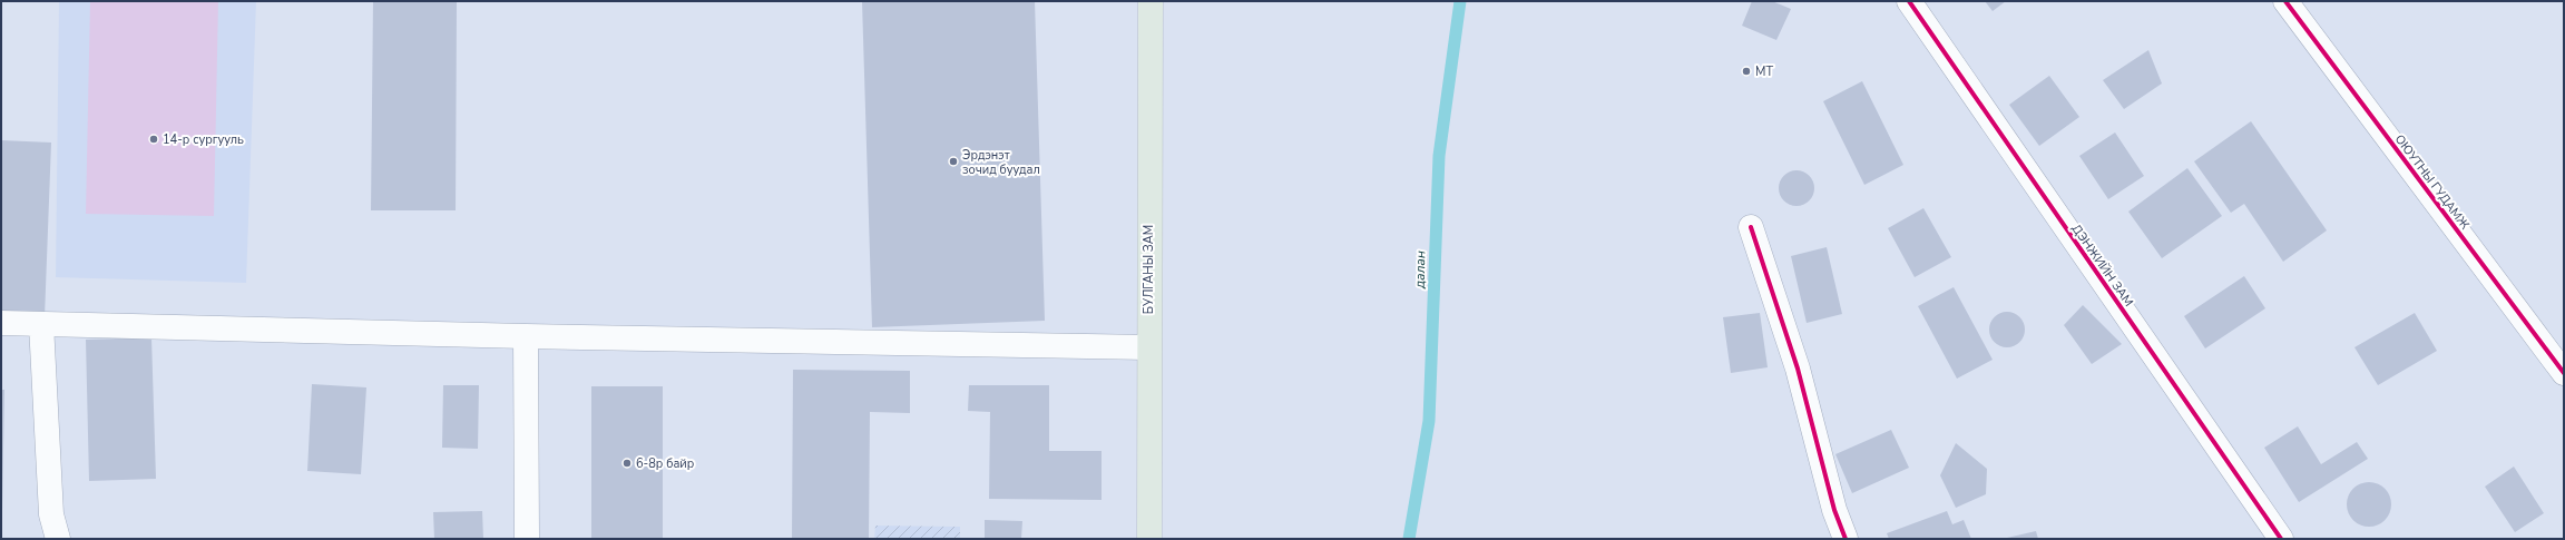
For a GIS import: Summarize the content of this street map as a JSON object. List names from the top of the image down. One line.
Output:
{"streets":{"highway":["БУЛГАНЫ ЗАМ"],"street":["ОЮУТНЫ ГУДАМЖ","ДЭНЖИЙН ЗАМ"]},"water":["далан"],"places":["МТ","14-р сургууль","Эрдэнэт зочид буудал","6-8р байр"]}
